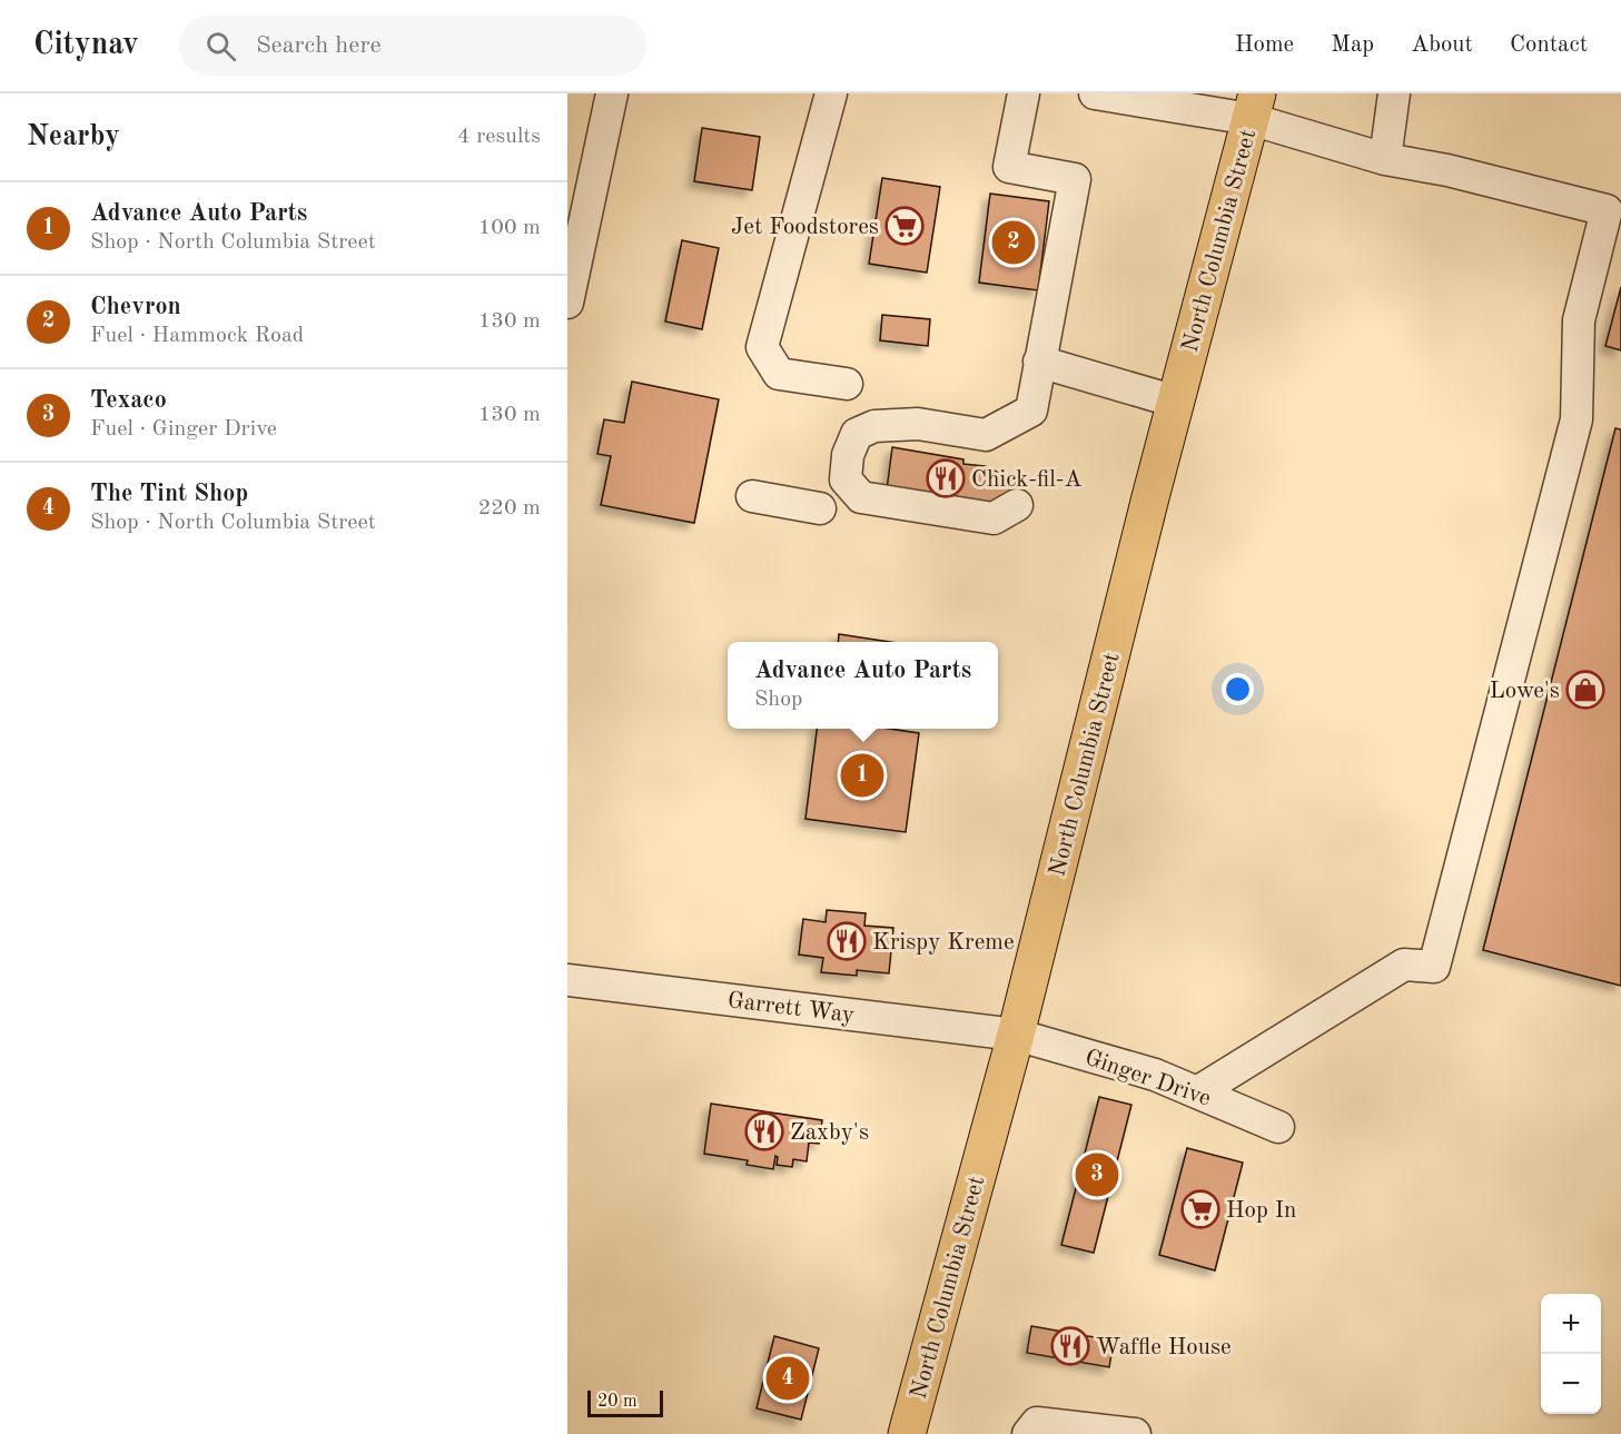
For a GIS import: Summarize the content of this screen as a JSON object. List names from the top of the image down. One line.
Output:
{"streets":{"main road":["North Columbia Street"],"street":["Garrett Way","Ginger Drive"]},"crossings":[["North Columbia Street","Garrett Way"],["North Columbia Street","Ginger Drive"],["Garrett Way","Ginger Drive"]],"places":{"supermarket":["Jet Foodstores","Hop In"],"restaurant":["Chick-fil-A","Krispy Kreme","Zaxby's","Waffle House"],"shop":["Lowe's"]},"scale_bar":"20 m","page":{"header":"Citynav","search":"Search here","nav":["Home","Map","About","Contact"],"heading":["Nearby","4 results"],"list":[{"mark":"1","name":"Advance Auto Parts","note":"Shop · North Columbia Street","value":"100 m"},{"mark":"2","name":"Chevron","note":"Fuel · Hammock Road","value":"130 m"},{"mark":"3","name":"Texaco","note":"Fuel · Ginger Drive","value":"130 m"},{"mark":"4","name":"The Tint Shop","note":"Shop · North Columbia Street","value":"220 m"}],"pins":["2","1","3","4"],"popup":["Advance Auto Parts","Shop"],"map_buttons":["+","−"],"scale":"20 m"}}
